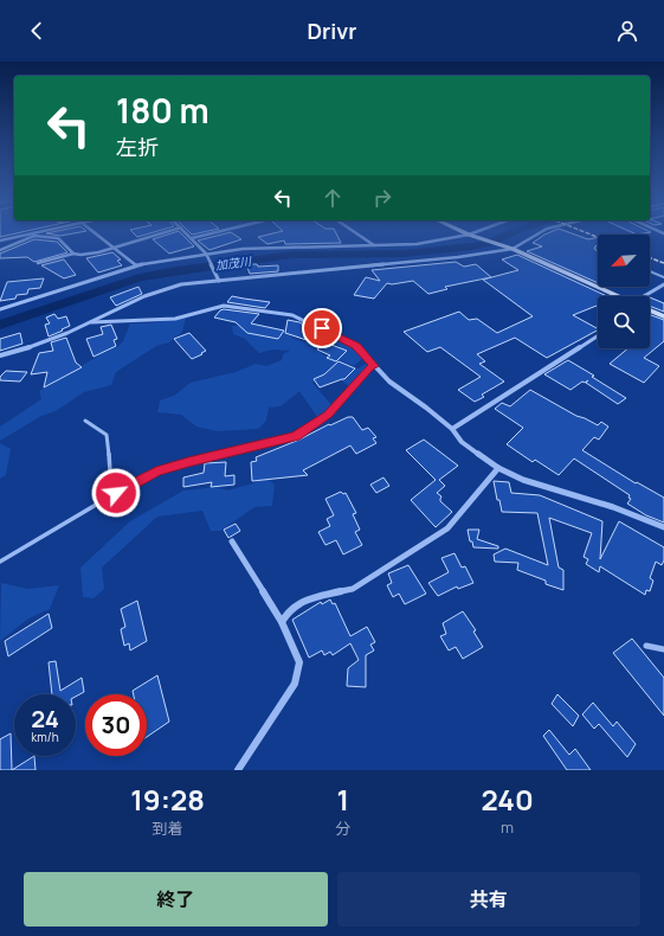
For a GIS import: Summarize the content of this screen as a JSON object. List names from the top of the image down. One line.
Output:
{"water":["加茂川"],"north":"bottom left","page":{"header":"Drivr","turn":["180 m","左折"],"speed":"24 km/h","limit":"30","eta":["19:28","到着","1","分","240","m"],"buttons":["終了","共有"]}}
